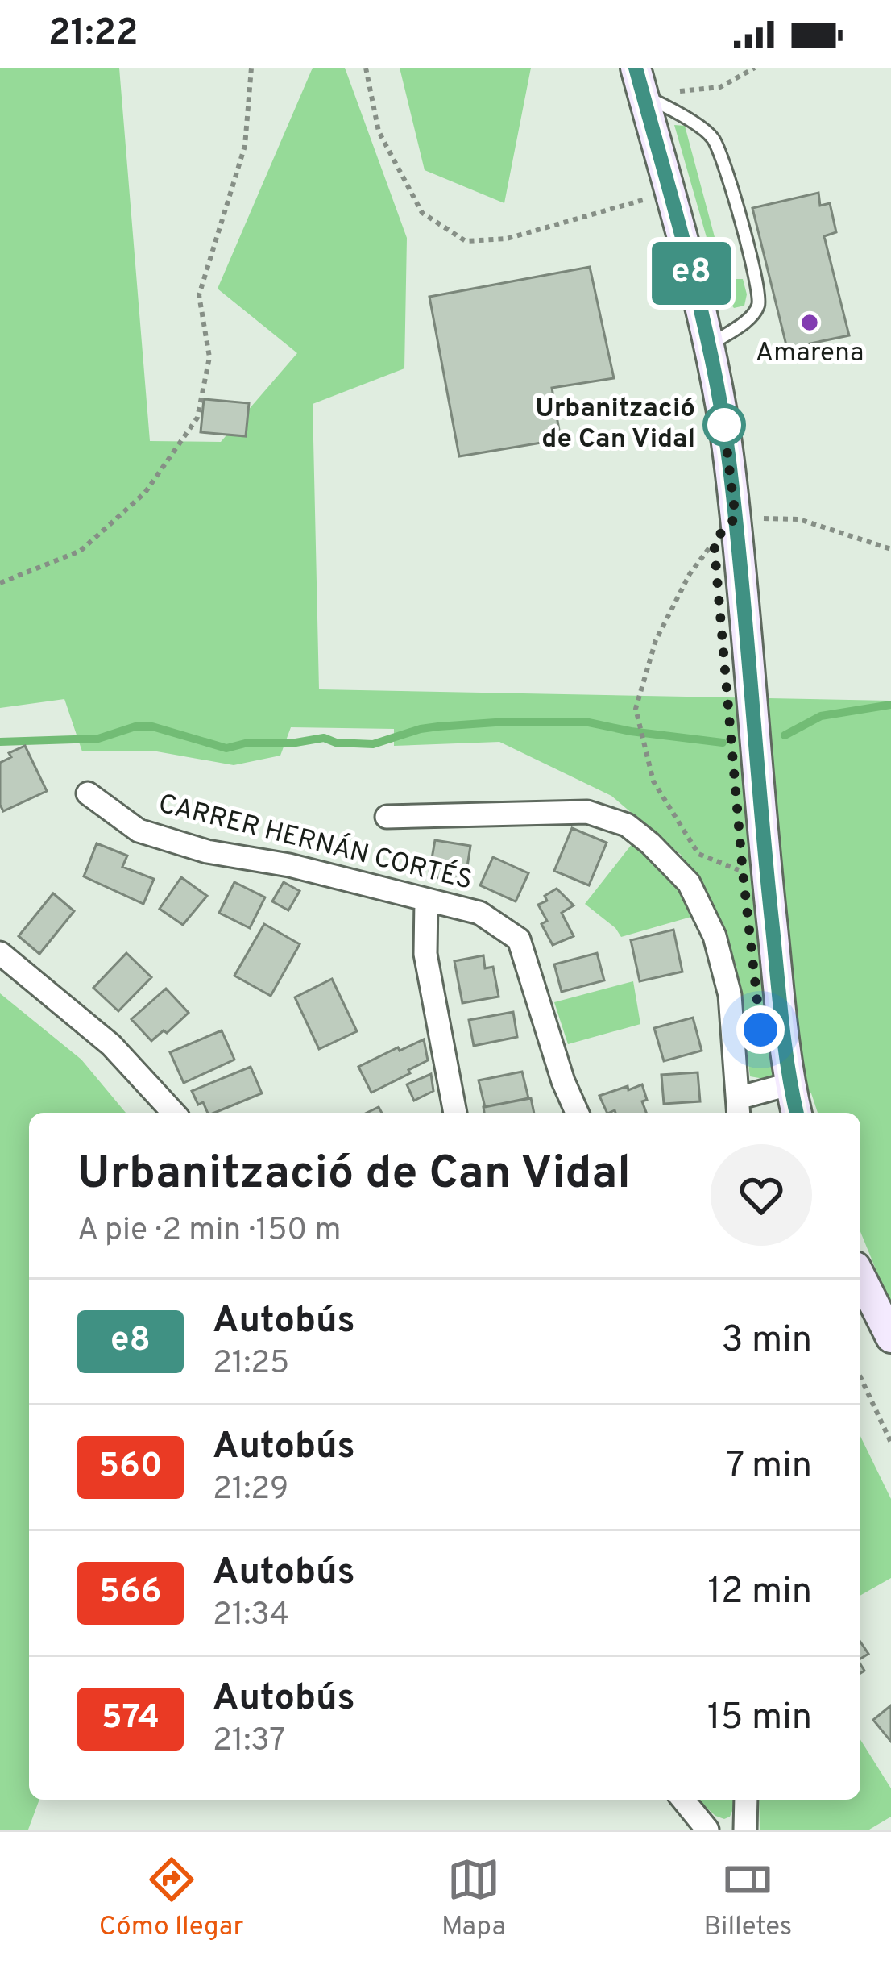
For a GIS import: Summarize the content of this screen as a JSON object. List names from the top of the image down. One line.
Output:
{"streets":{"street":["CARRER HERNÁN CORTÉS"]},"places":["Amarena","Urbanització de Can Vidal"],"lines":["bus line e8"],"page":{"status":"21:22","on_map":"e8","heading":["Urbanització de Can Vidal","A pie · 2 min · 150 m"],"list":[{"mark":"e8","name":"Autobús","note":"21:25","value":"3 min"},{"mark":"560","name":"Autobús","note":"21:29","value":"7 min"},{"mark":"566","name":"Autobús","note":"21:34","value":"12 min"},{"mark":"574","name":"Autobús","note":"21:37","value":"15 min"}],"tabs":["Cómo llegar","Mapa","Billetes"]}}
